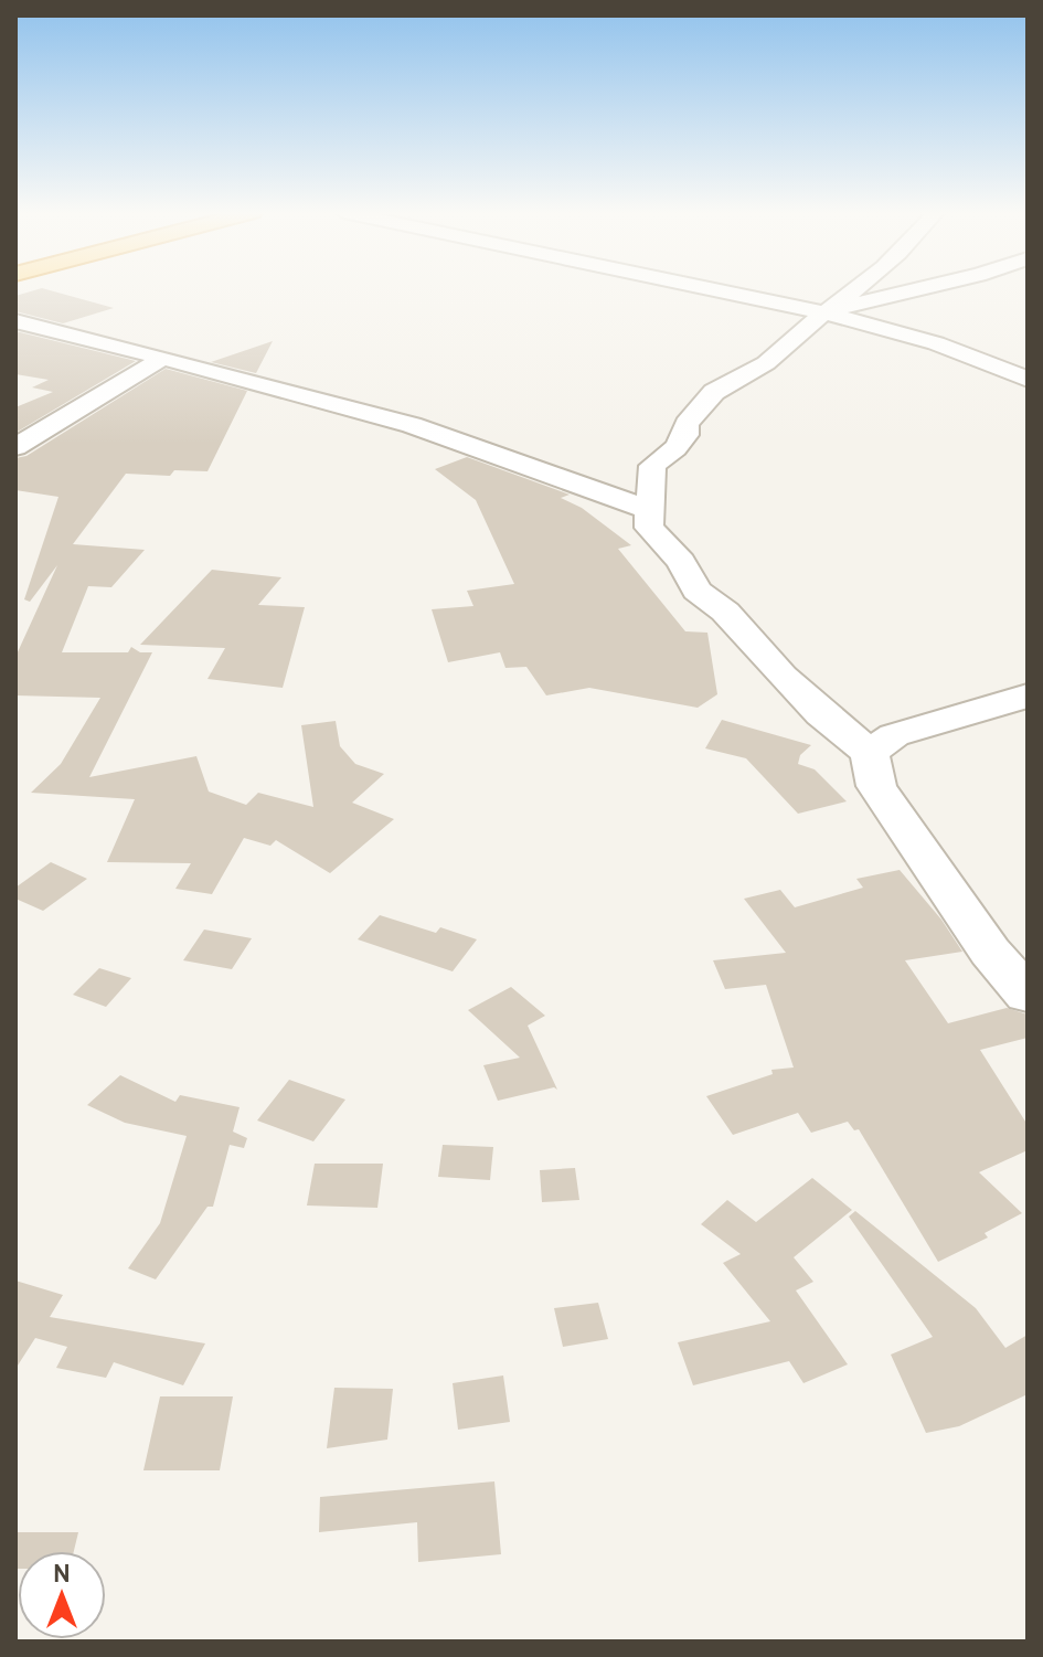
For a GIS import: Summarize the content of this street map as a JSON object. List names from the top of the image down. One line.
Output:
{"north":"top"}
